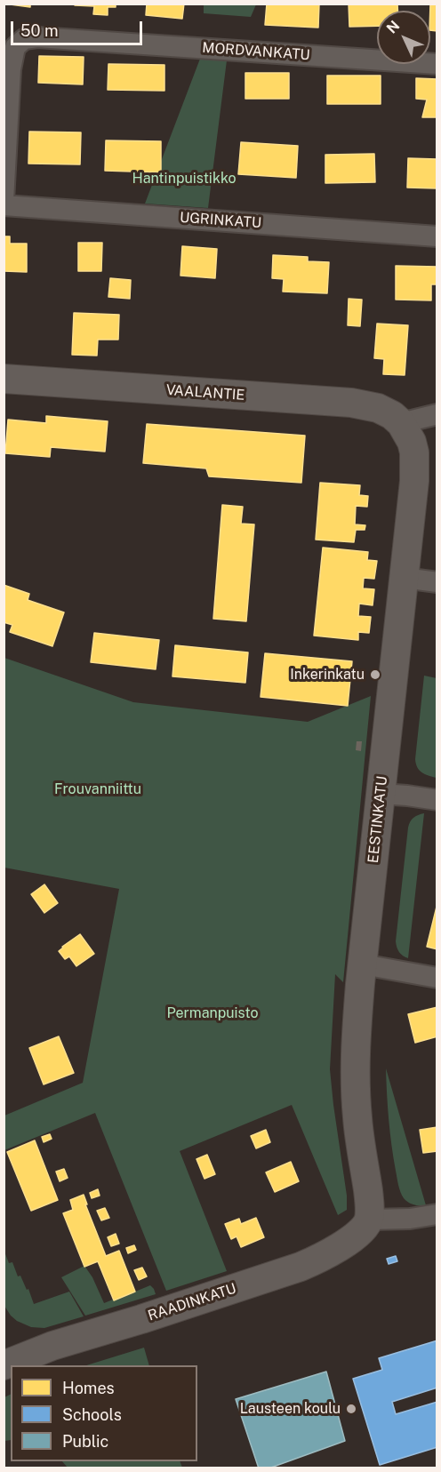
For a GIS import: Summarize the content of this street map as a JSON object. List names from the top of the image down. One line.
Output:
{"streets":{"street":["MORDVANKATU","UGRINKATU","VAALANTIE","EESTINKATU","RAADINKATU"]},"crossings":[["MORDVANKATU","UGRINKATU"],["VAALANTIE","EESTINKATU"],["EESTINKATU","RAADINKATU"]],"parks":["Hantinpuistikko","Frouvanniittu","Permanpuisto"],"places":["Inkerinkatu","Lausteen koulu"],"legend":["Homes","Schools","Public"],"scale_bar":"50 m","north":"top left"}
